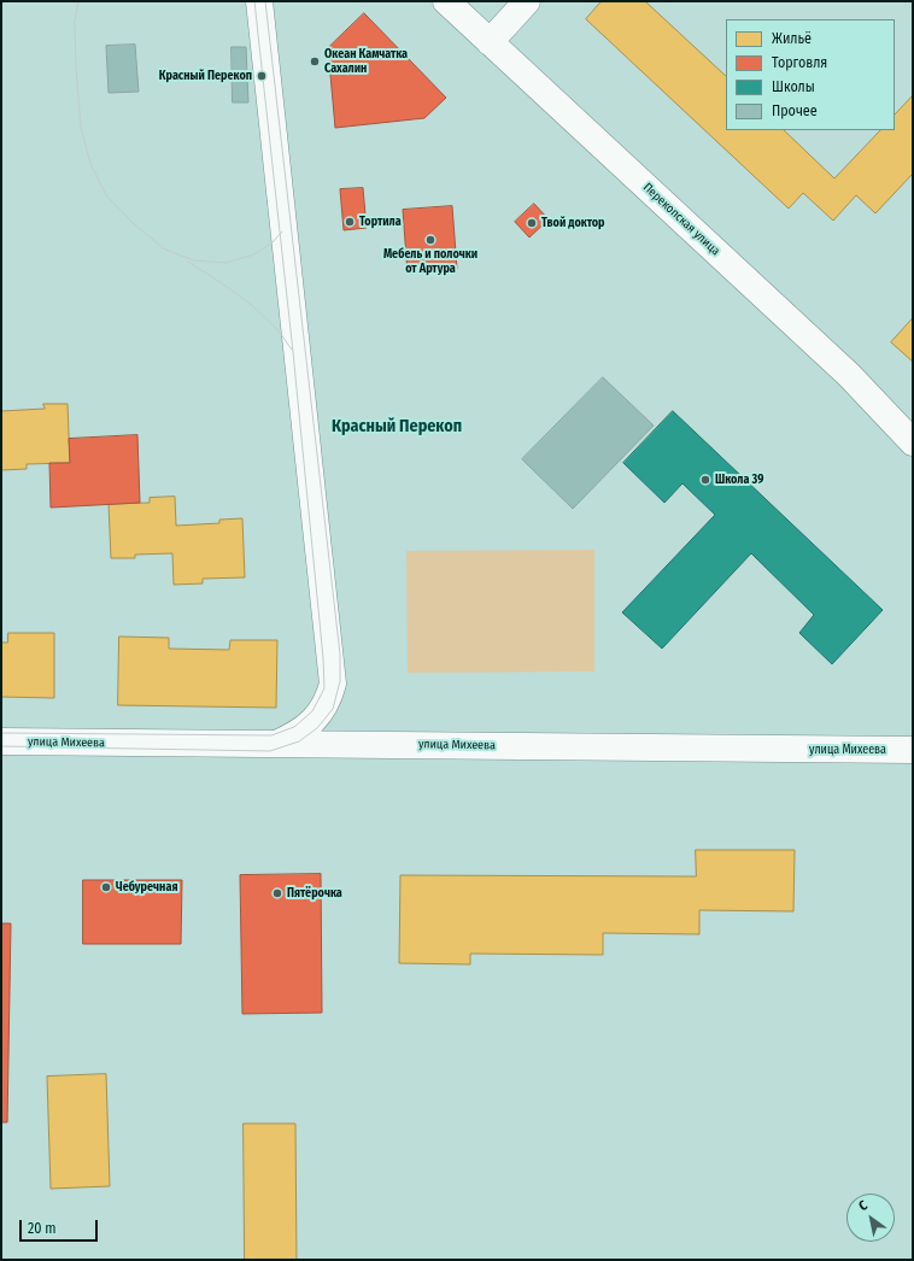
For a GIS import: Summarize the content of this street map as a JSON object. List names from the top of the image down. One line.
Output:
{"streets":{"street":["Перекопская улица","улица Михеева"]},"districts":["Красный Перекоп"],"places":["Океан Камчатка Сахалин","Красный Перекоп","Тортила","Твой доктор","Мебель и полочки от Артура","Школа 39","Чебуречная","Пятёрочка"],"legend":["Жильё","Торговля","Школы","Прочее"],"scale_bar":"20 m","north":"top left"}
